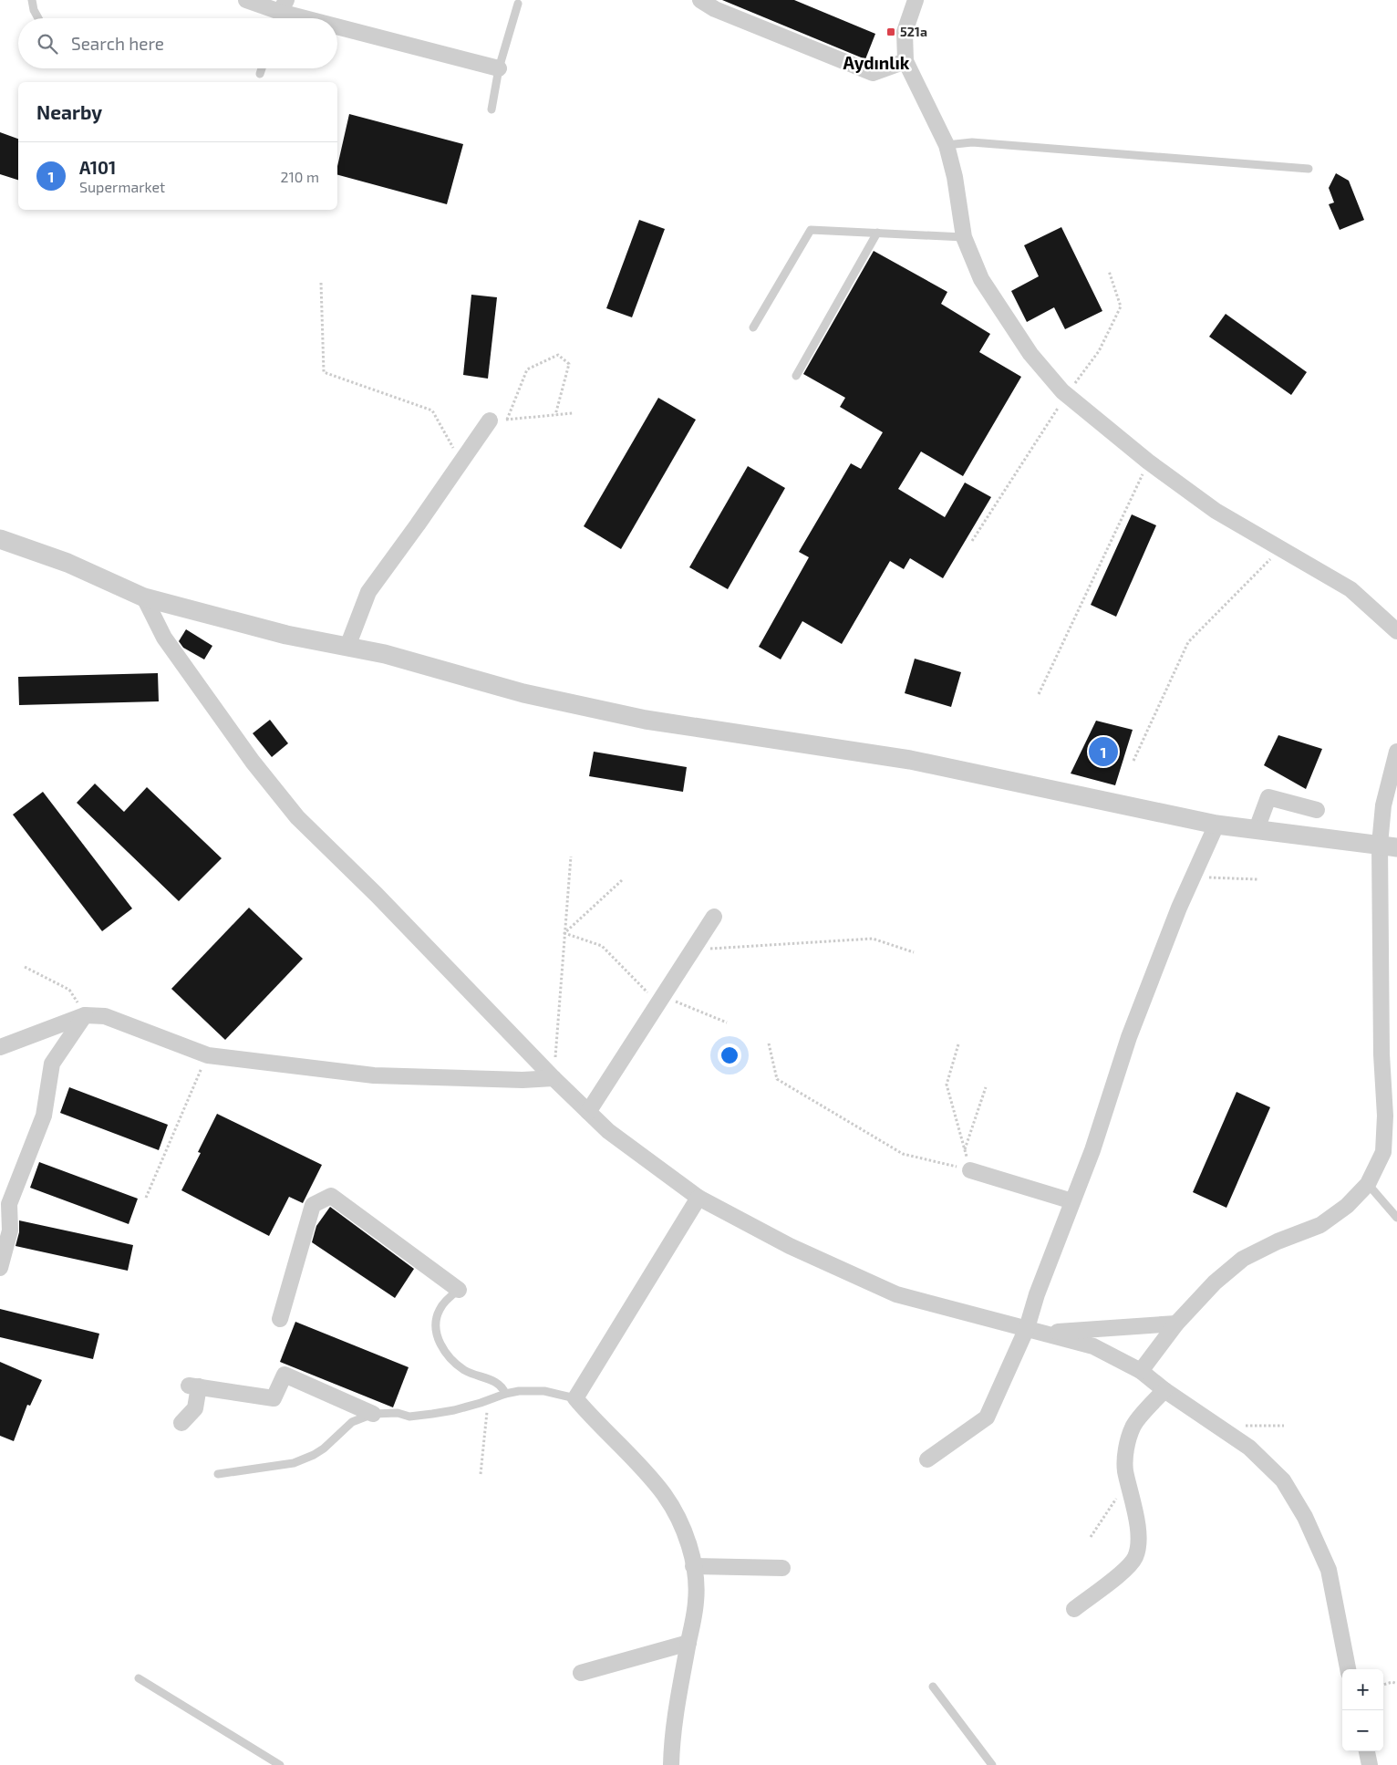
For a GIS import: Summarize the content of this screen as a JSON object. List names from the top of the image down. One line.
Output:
{"districts":["Aydınlık"],"places":{"transit":["521a"]},"page":{"search":"Search here","heading":"Nearby","list":[{"mark":"1","name":"A101","note":"Supermarket","value":"210 m"}],"pins":"1","map_buttons":["+","−"]}}
